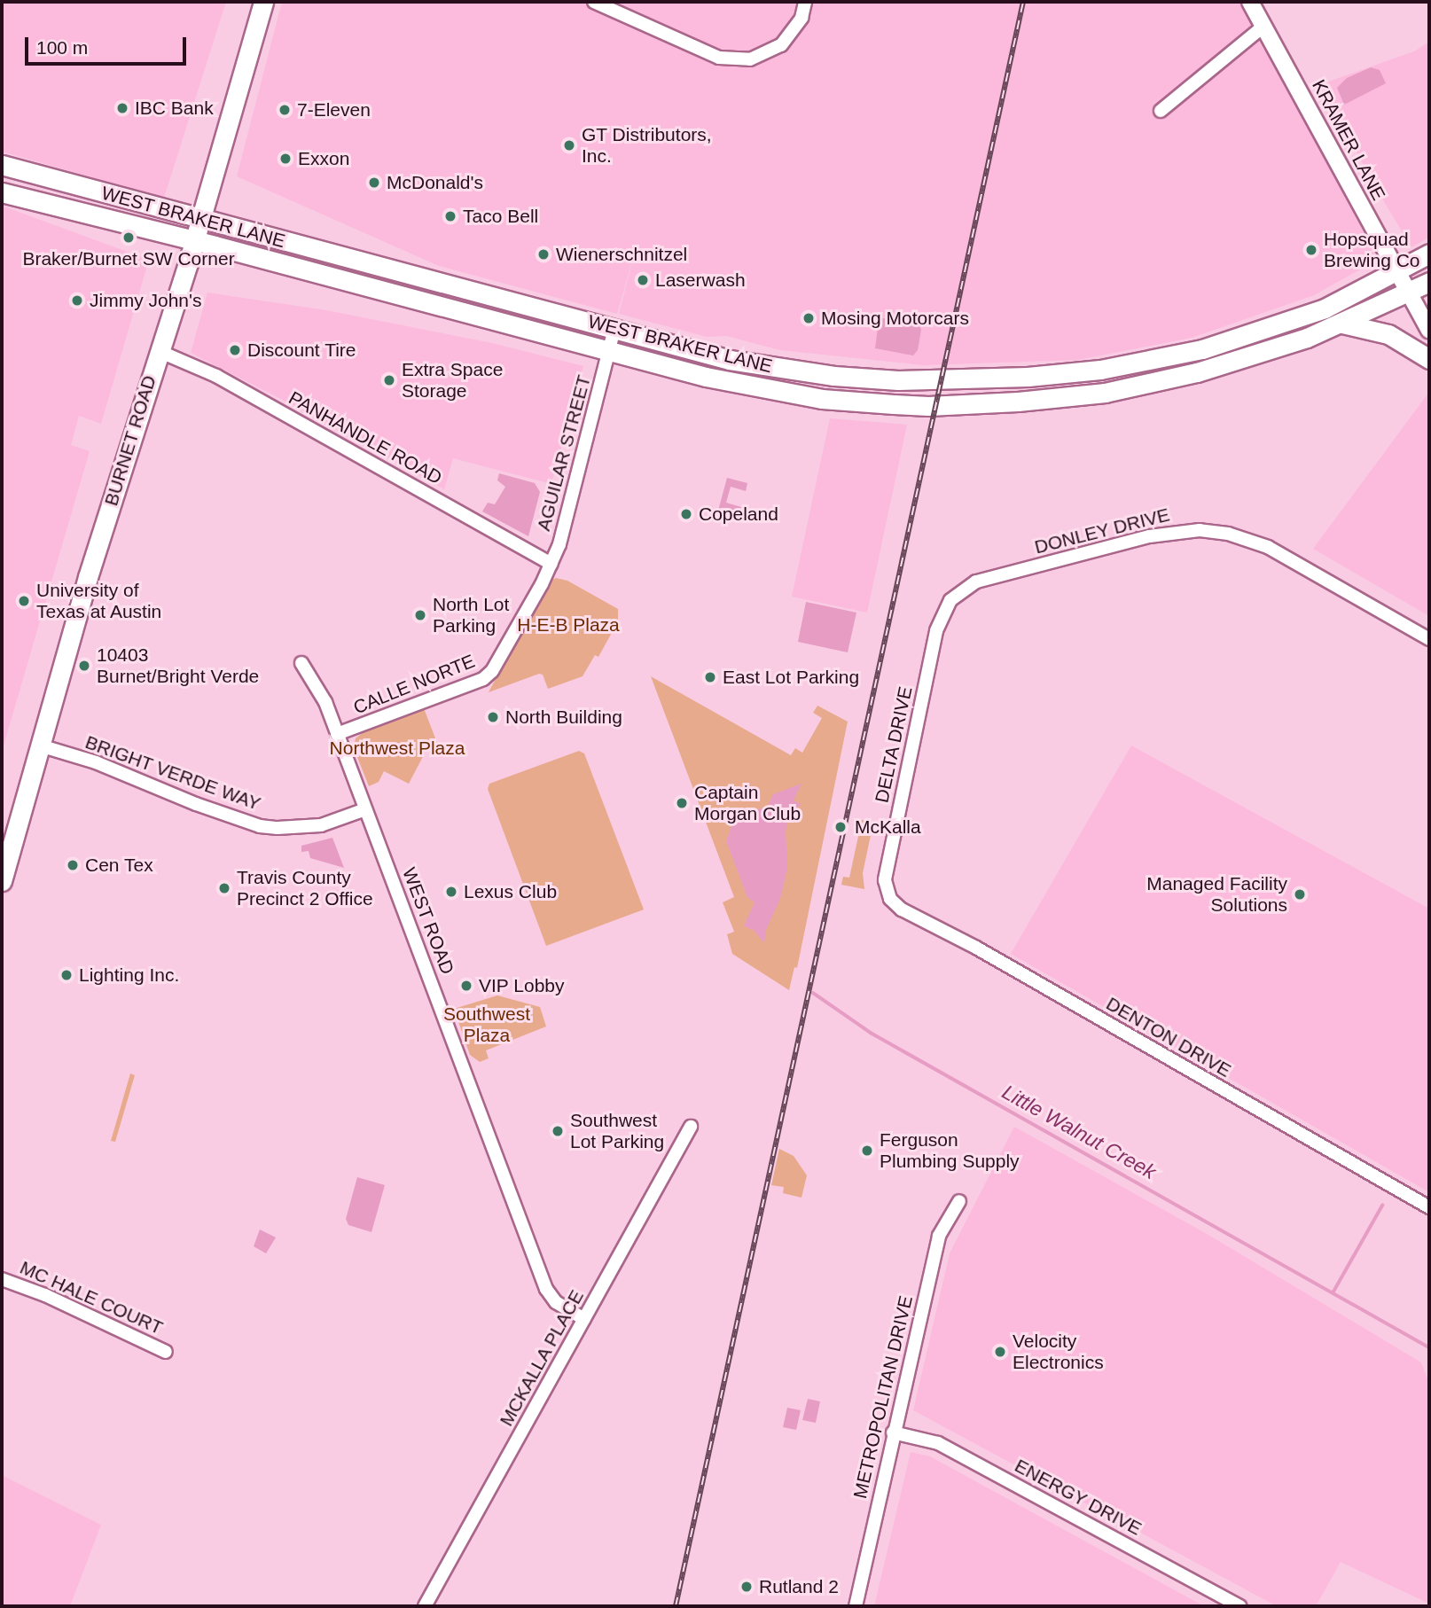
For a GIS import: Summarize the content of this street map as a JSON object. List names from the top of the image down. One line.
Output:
{"streets":{"main road":["WEST BRAKER LANE","BURNET ROAD"],"street":["KRAMER LANE","PANHANDLE ROAD","AGUILAR STREET","DONLEY DRIVE","CALLE NORTE","DELTA DRIVE","BRIGHT VERDE WAY","WEST ROAD","DENTON DRIVE","MC HALE COURT","MCKALLA PLACE","METROPOLITAN DRIVE","ENERGY DRIVE"]},"crossings":[["KRAMER LANE","WEST BRAKER LANE"],["WEST BRAKER LANE","BURNET ROAD"],["WEST BRAKER LANE","AGUILAR STREET"],["PANHANDLE ROAD","BURNET ROAD"],["PANHANDLE ROAD","AGUILAR STREET"],["PANHANDLE ROAD","CALLE NORTE"],["BURNET ROAD","BRIGHT VERDE WAY"],["AGUILAR STREET","CALLE NORTE"],["DONLEY DRIVE","DELTA DRIVE"],["CALLE NORTE","WEST ROAD"],["DELTA DRIVE","DENTON DRIVE"],["BRIGHT VERDE WAY","WEST ROAD"],["WEST ROAD","MCKALLA PLACE"],["METROPOLITAN DRIVE","ENERGY DRIVE"]],"water":["Little Walnut Creek"],"parks":["H-E-B Plaza","Northwest Plaza","Southwest Plaza"],"places":["IBC Bank","7-Eleven","GT Distributors, Inc.","Exxon","McDonald's","Taco Bell","Braker/Burnet SW Corner","Hopsquad Brewing Co","Wienerschnitzel","Laserwash","Jimmy John's","Mosing Motorcars","Discount Tire","Extra Space Storage","Copeland","University of Texas at Austin","North Lot Parking","10403 Burnet/Bright Verde","East Lot Parking","North Building","Captain Morgan Club","McKalla","Cen Tex","Travis County Precinct 2 Office","Lexus Club","Managed Facility Solutions","Lighting Inc.","VIP Lobby","Southwest Lot Parking","Ferguson Plumbing Supply","Velocity Electronics","Rutland 2"],"scale_bar":"100 m"}
